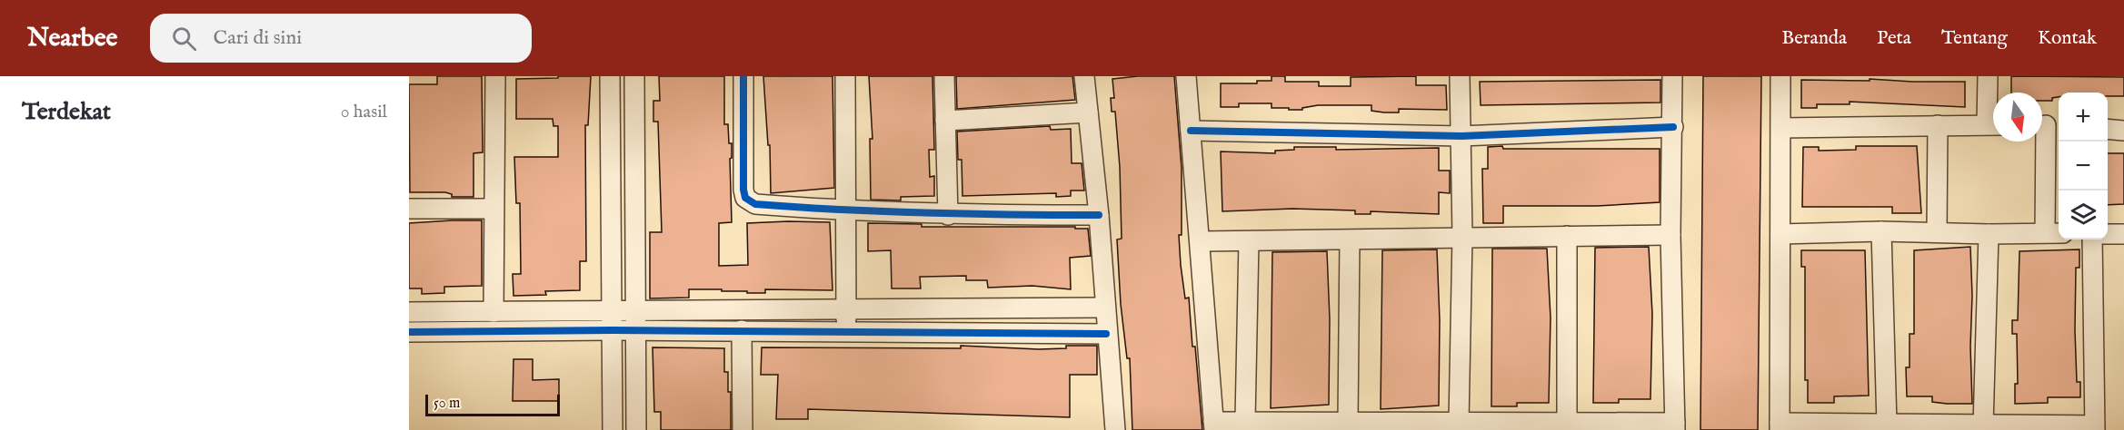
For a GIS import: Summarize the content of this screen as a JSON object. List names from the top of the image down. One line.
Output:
{"scale_bar":"50 m","north":"bottom","page":{"header":"Nearbee","search":"Cari di sini","nav":["Beranda","Peta","Tentang","Kontak"],"heading":["Terdekat","0 hasil"],"map_buttons":["+","−"],"scale":"50 m"}}
